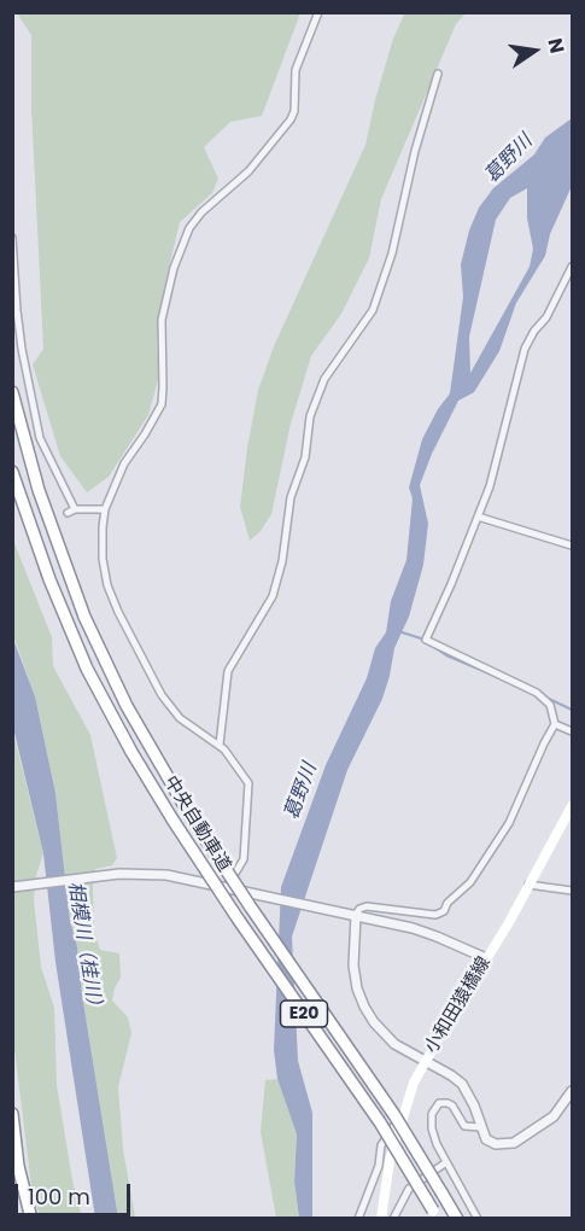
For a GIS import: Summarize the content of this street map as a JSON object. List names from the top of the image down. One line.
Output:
{"streets":{"highway":["中央自動車道","E20"],"main road":["小和田猿橋線"]},"water":["葛野川","相模川（桂川）"],"scale_bar":"100 m","north":"right"}
